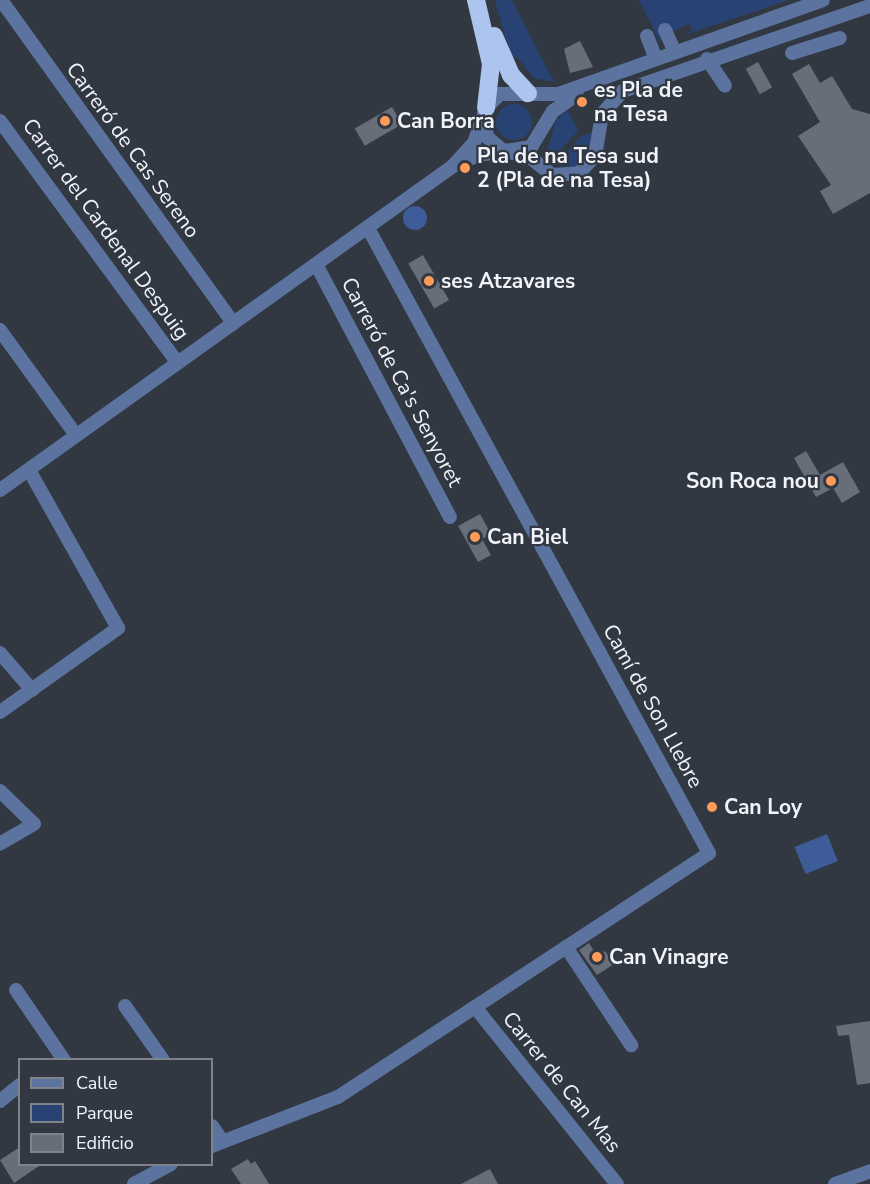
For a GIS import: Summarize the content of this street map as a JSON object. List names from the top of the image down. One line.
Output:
{"streets":{"street":["Carreró de Cas Sereno","Carrer del Cardenal Despuig","Carreró de Ca's Senyoret","Camí de Son Llebre","Carrer de Can Mas"]},"crossings":[["Camí de Son Llebre","Carrer de Can Mas"]],"places":["es Pla de na Tesa","Can Borra","Pla de na Tesa sud 2 (Pla de na Tesa)","ses Atzavares","Son Roca nou","Can Biel","Can Loy","Can Vinagre"],"legend":["Calle","Parque","Edificio"]}
